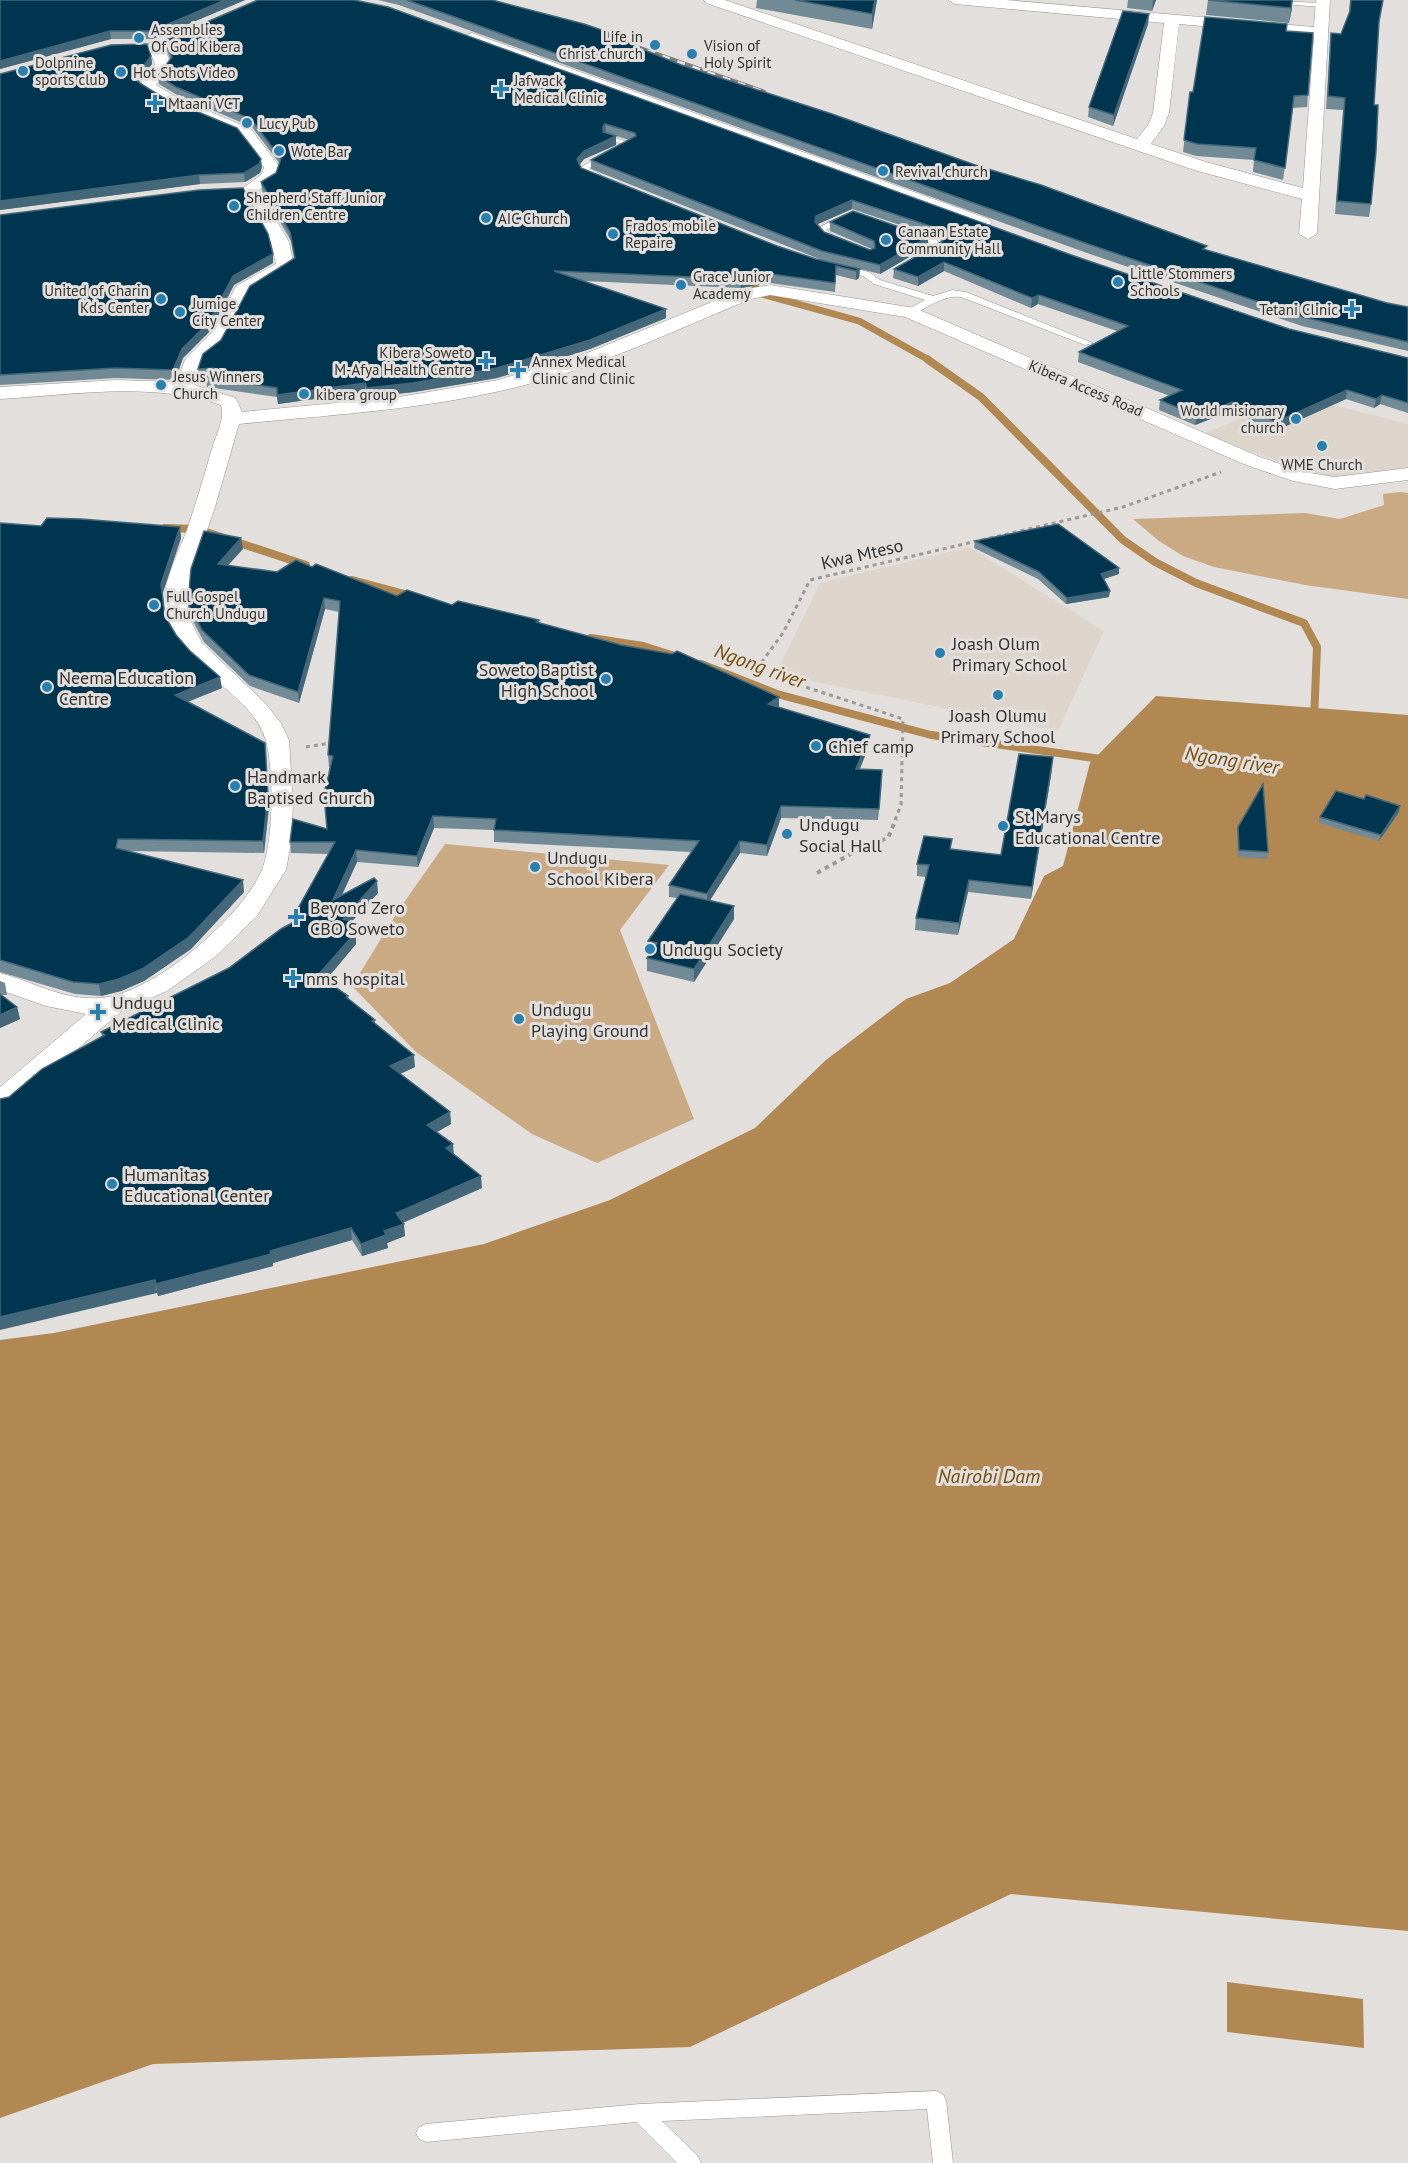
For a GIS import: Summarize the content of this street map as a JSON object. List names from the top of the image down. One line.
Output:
{"streets":{"street":["Kibera Access Road"],"path":["Kwa Mteso"]},"crossings":[["Kibera Access Road","Kwa Mteso"]],"water":["Ngong river","Nairobi Dam"],"places":{"other":["Assemblies Of God Kibera","Life in Christ church","Vision of Holy Spirit","Dolpnine sports club","Hot Shots Video","Lucy Pub","Wote Bar","Revival church","Shepherd Staff Junior Children Centre","AIC Church","Frados mobile Repaire","Canaan Estate Community Hall","Little Stommers Schools","Grace Junior Academy","United of Charin Kds Center","Jumige City Center","Jesus Winners Church","kibera group","World misionary church","WME Church","Full Gospel Church Undugu","Joash Olum Primary School","Soweto Baptist High School","Neema Education Centre","Joash Olumu Primary School","Chief camp","Handmark Baptised Church","St Marys Educational Centre","Undugu Social Hall","Undugu School Kibera","Undugu Society","Undugu Playing Ground","Humanitas Educational Center"],"health":["Jafwack Medical Clinic","Mtaani VCT","Tetani Clinic","Kibera Soweto M-Afya Health Centre","Annex Medical Clinic and Clinic","Beyond Zero CBO Soweto","nms hospital","Undugu Medical Clinic"]}}
